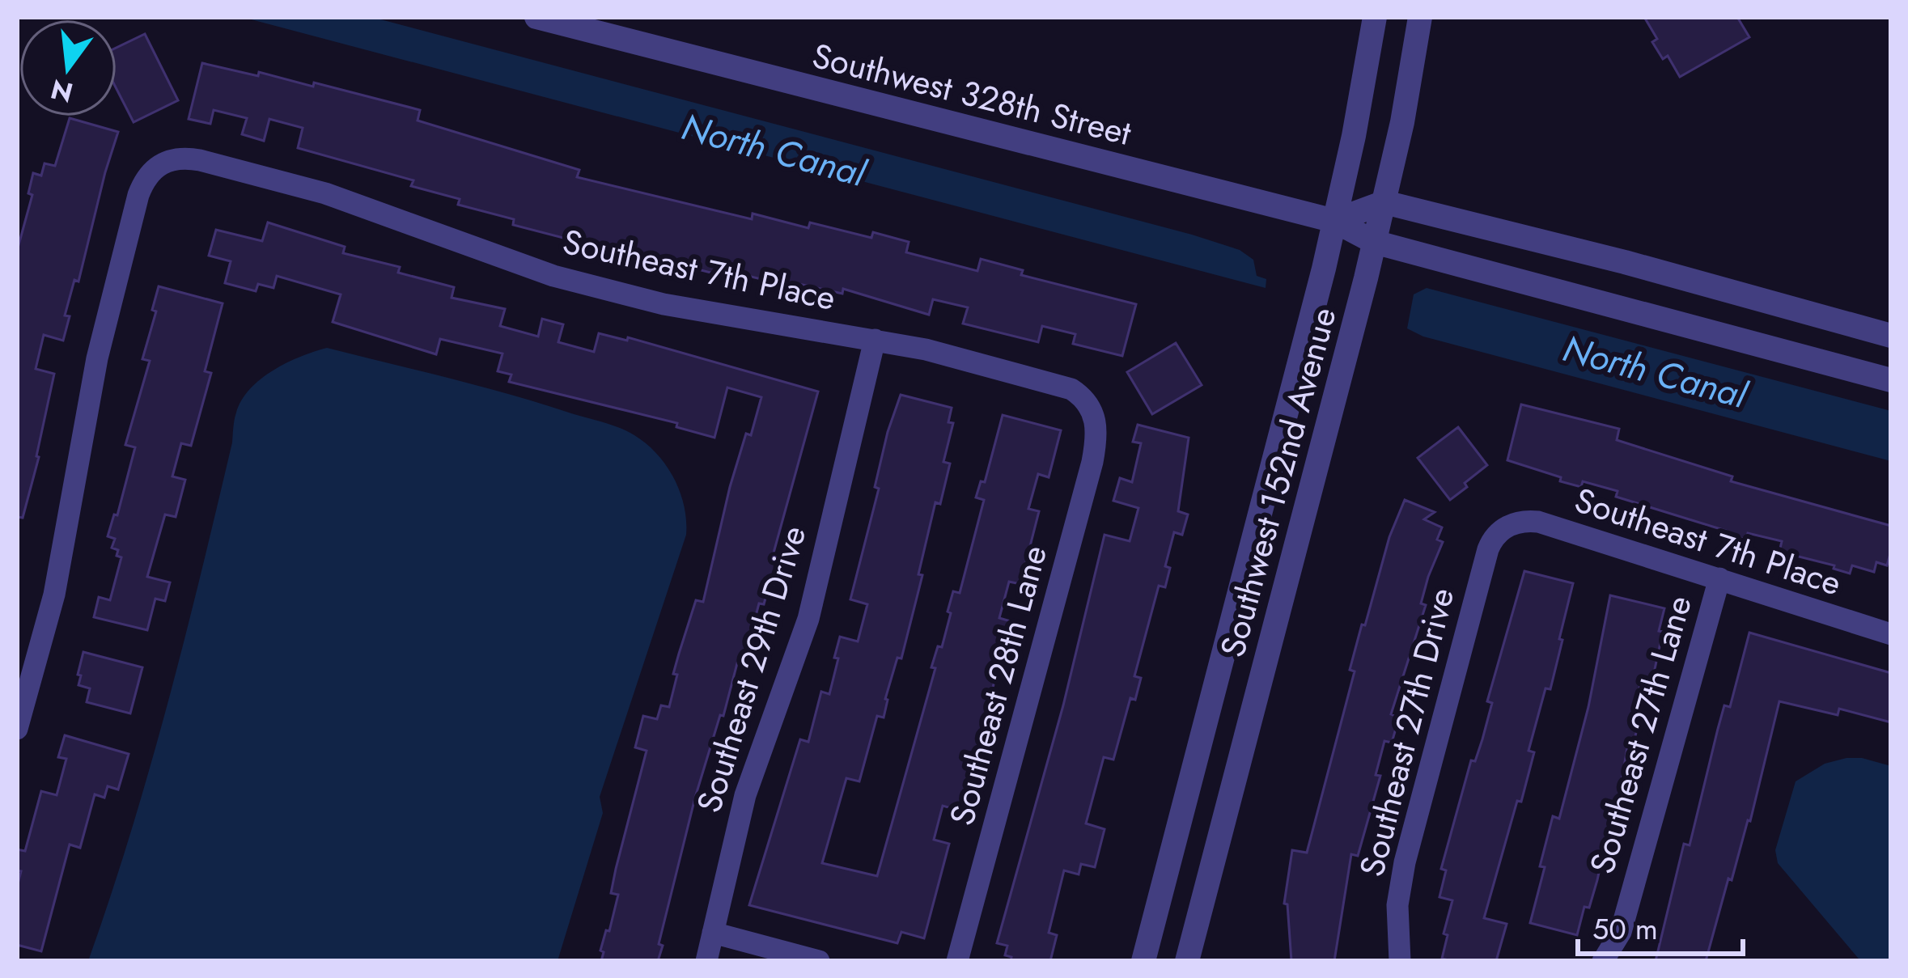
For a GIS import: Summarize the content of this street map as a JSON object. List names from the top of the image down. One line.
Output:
{"streets":{"street":["Southwest 328th Street","Southeast 7th Place","Southwest 152nd Avenue","Southeast 29th Drive","Southeast 28th Lane","Southeast 27th Drive","Southeast 27th Lane"]},"crossings":[["Southwest 328th Street","Southwest 152nd Avenue"],["Southeast 7th Place","Southeast 29th Drive"],["Southeast 7th Place","Southeast 28th Lane"],["Southeast 7th Place","Southeast 27th Drive"],["Southeast 7th Place","Southeast 27th Lane"]],"water":["North Canal"],"scale_bar":"50 m","north":"bottom"}
